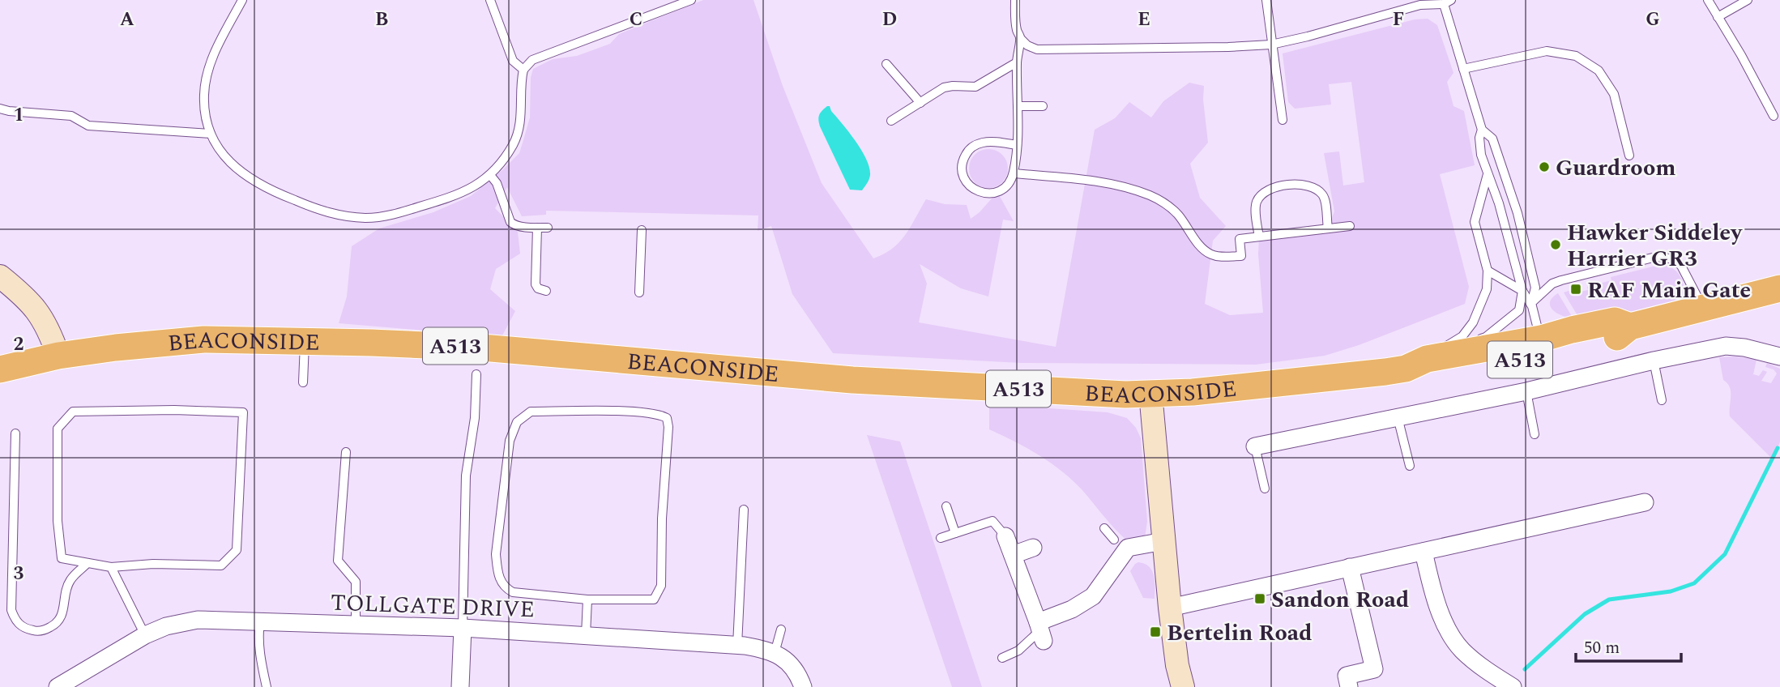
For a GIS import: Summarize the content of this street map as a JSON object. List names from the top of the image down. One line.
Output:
{"streets":{"highway":["BEACONSIDE","A513"],"street":["TOLLGATE DRIVE"]},"places":{"other":["Guardroom","Hawker Siddeley Harrier GR3"],"transit":["RAF Main Gate","Sandon Road","Bertelin Road"]},"scale_bar":"50 m","grid":{"columns":["A","B","C","D","E","F","G"],"rows":["1","2","3"]}}
